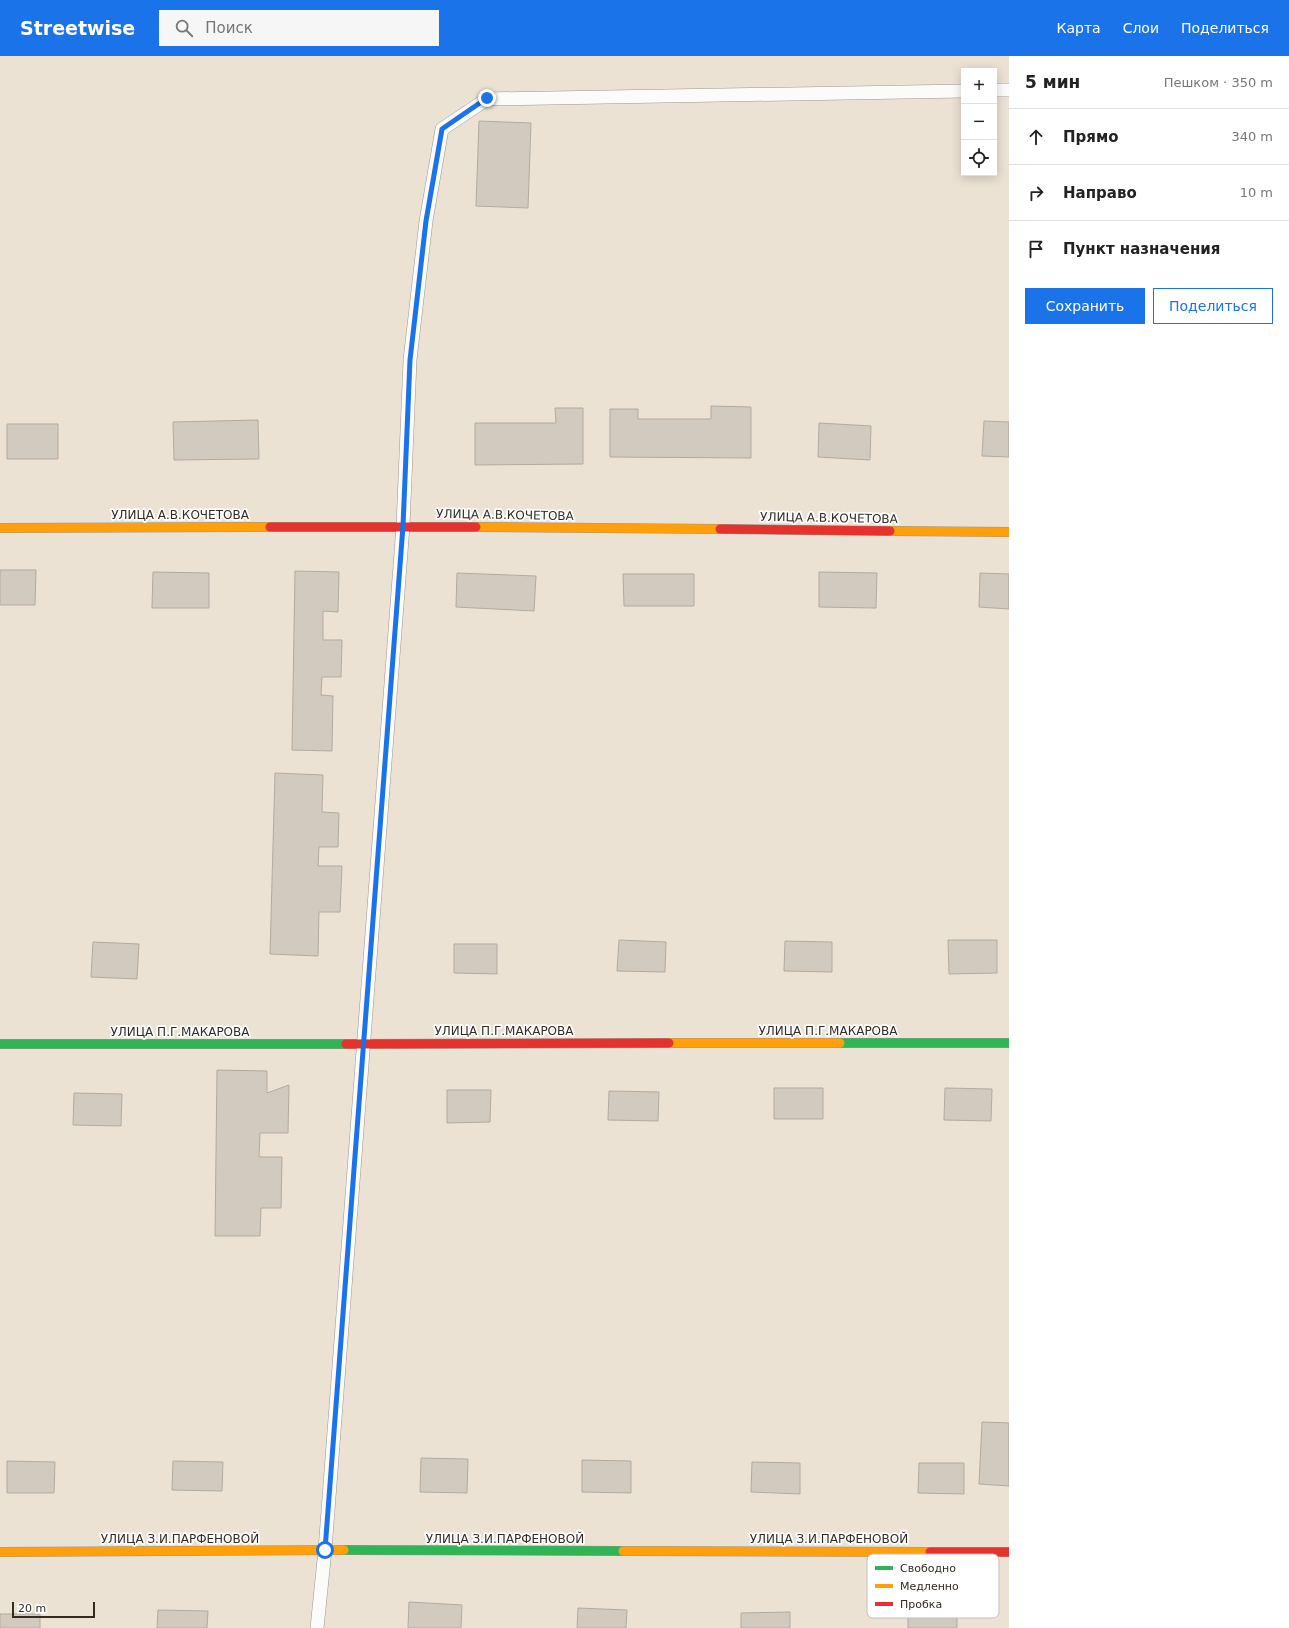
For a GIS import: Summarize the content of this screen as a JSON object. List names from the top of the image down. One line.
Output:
{"streets":{"street":["УЛИЦА А.В.КОЧЕТОВА","УЛИЦА П.Г.МАКАРОВА","УЛИЦА З.И.ПАРФЕНОВОЙ"]},"legend":["Свободно","Медленно","Пробка"],"scale_bar":"20 m","page":{"header":"Streetwise","search":"Поиск","nav":["Карта","Слои","Поделиться"],"heading":["5 мин","Пешком · 350 m"],"map_buttons":["+","−"],"list":[["Прямо","340 m"],["Направо","10 m"],"Пункт назначения"],"buttons":["Сохранить","Поделиться"],"scale":"20 m"}}
